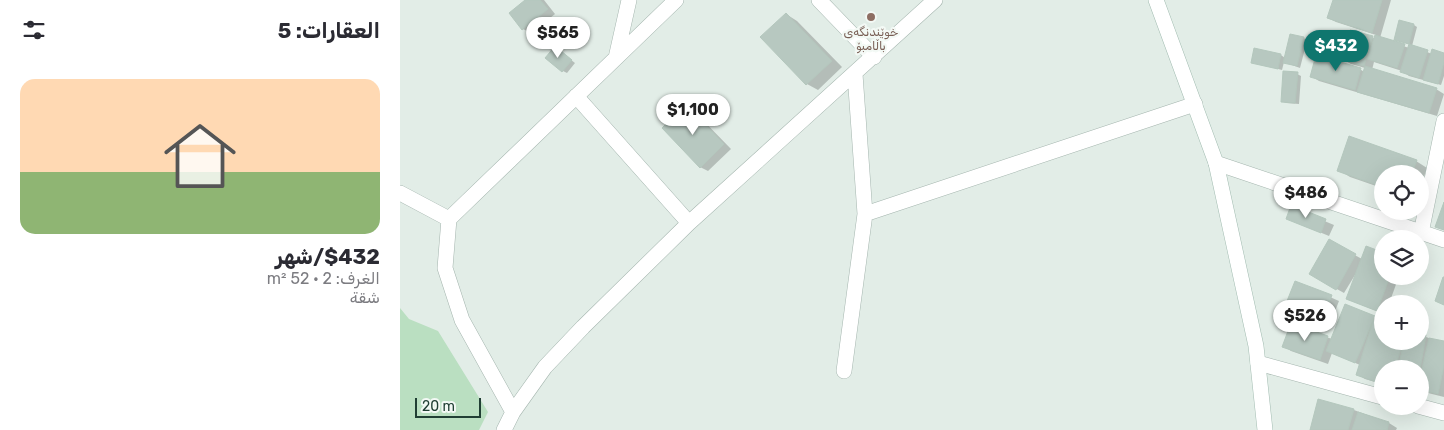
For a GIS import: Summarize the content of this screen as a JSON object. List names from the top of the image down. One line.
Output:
{"places":["خوێندنگەی باڵامبۆ"],"scale_bar":"20 m","page":{"heading":"العقارات: 5","price":["$565","$432","$1,100","$486","$526"],"list":[{"name":"$432/شهر","note":"الغرف: 2 · 52 m² · شقة"}],"map_buttons":["+","−"],"scale":"20 m"}}
